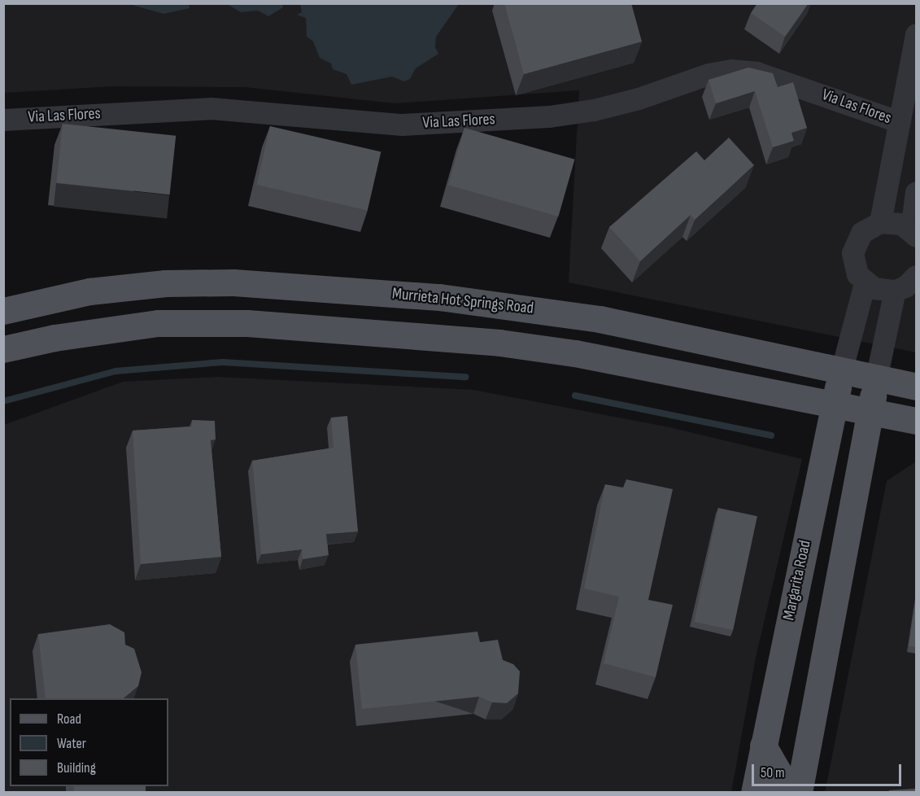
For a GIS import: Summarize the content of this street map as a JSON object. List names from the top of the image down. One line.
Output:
{"streets":{"main road":["Murrieta Hot Springs Road","Margarita Road"],"street":["Via Las Flores"]},"crossings":[["Murrieta Hot Springs Road","Margarita Road"]],"legend":["Road","Water","Building"],"scale_bar":"50 m"}
